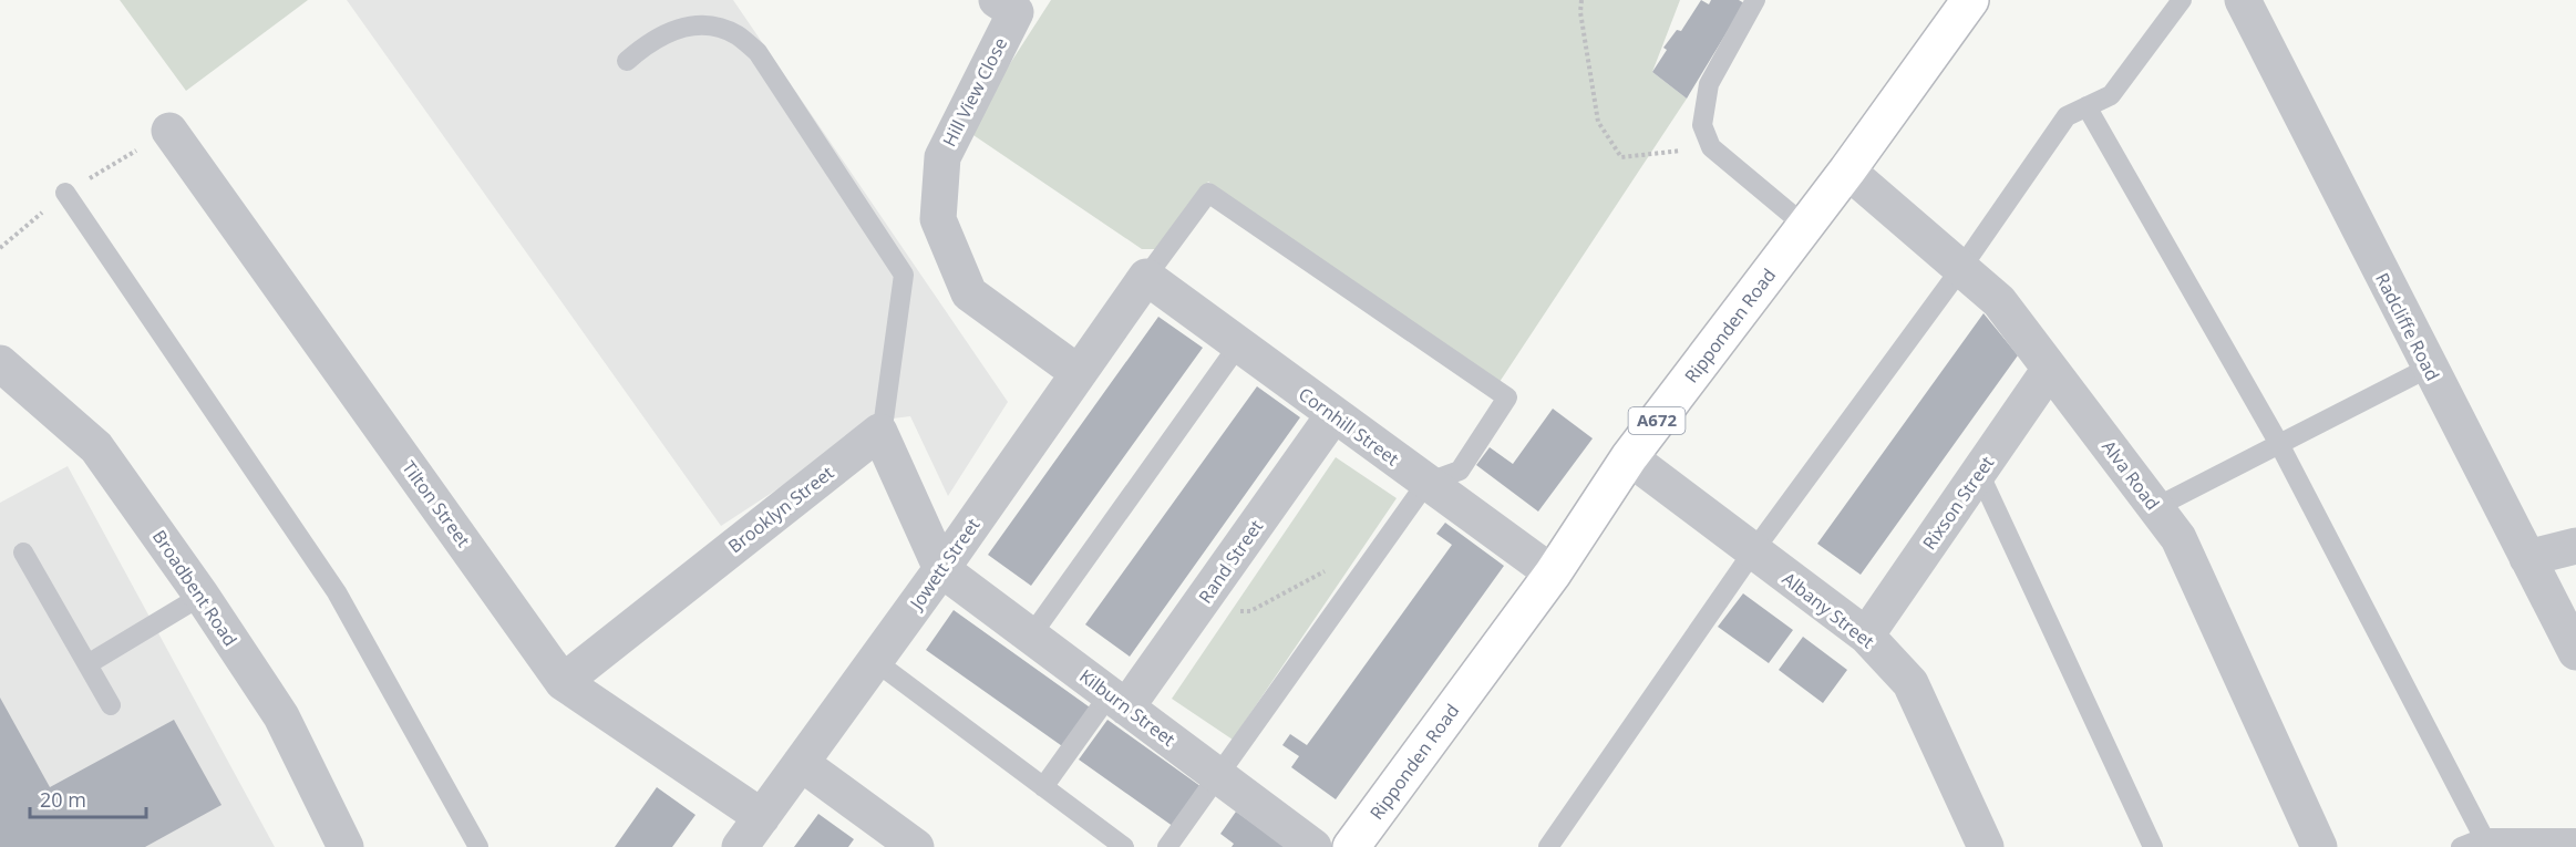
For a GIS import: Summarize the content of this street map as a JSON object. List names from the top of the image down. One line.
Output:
{"streets":{"main road":["Ripponden Road","A672"],"street":["Hill View Close","Radcliffe Road","Cornhill Street","Alva Road","Rixson Street","Tilton Street","Brooklyn Street","Rand Street","Jowett Street","Broadbent Road","Albany Street","Kilburn Street"]},"crossings":[["Hill View Close","Jowett Street"],["Ripponden Road","Cornhill Street"],["Ripponden Road","Alva Road"],["Ripponden Road","Albany Street"],["Cornhill Street","Rand Street"],["Cornhill Street","Jowett Street"],["Alva Road","Rixson Street"],["Rixson Street","Albany Street"],["Tilton Street","Brooklyn Street"],["Tilton Street","Jowett Street"],["Rand Street","Kilburn Street"],["Jowett Street","Kilburn Street"]],"scale_bar":"20 m"}
